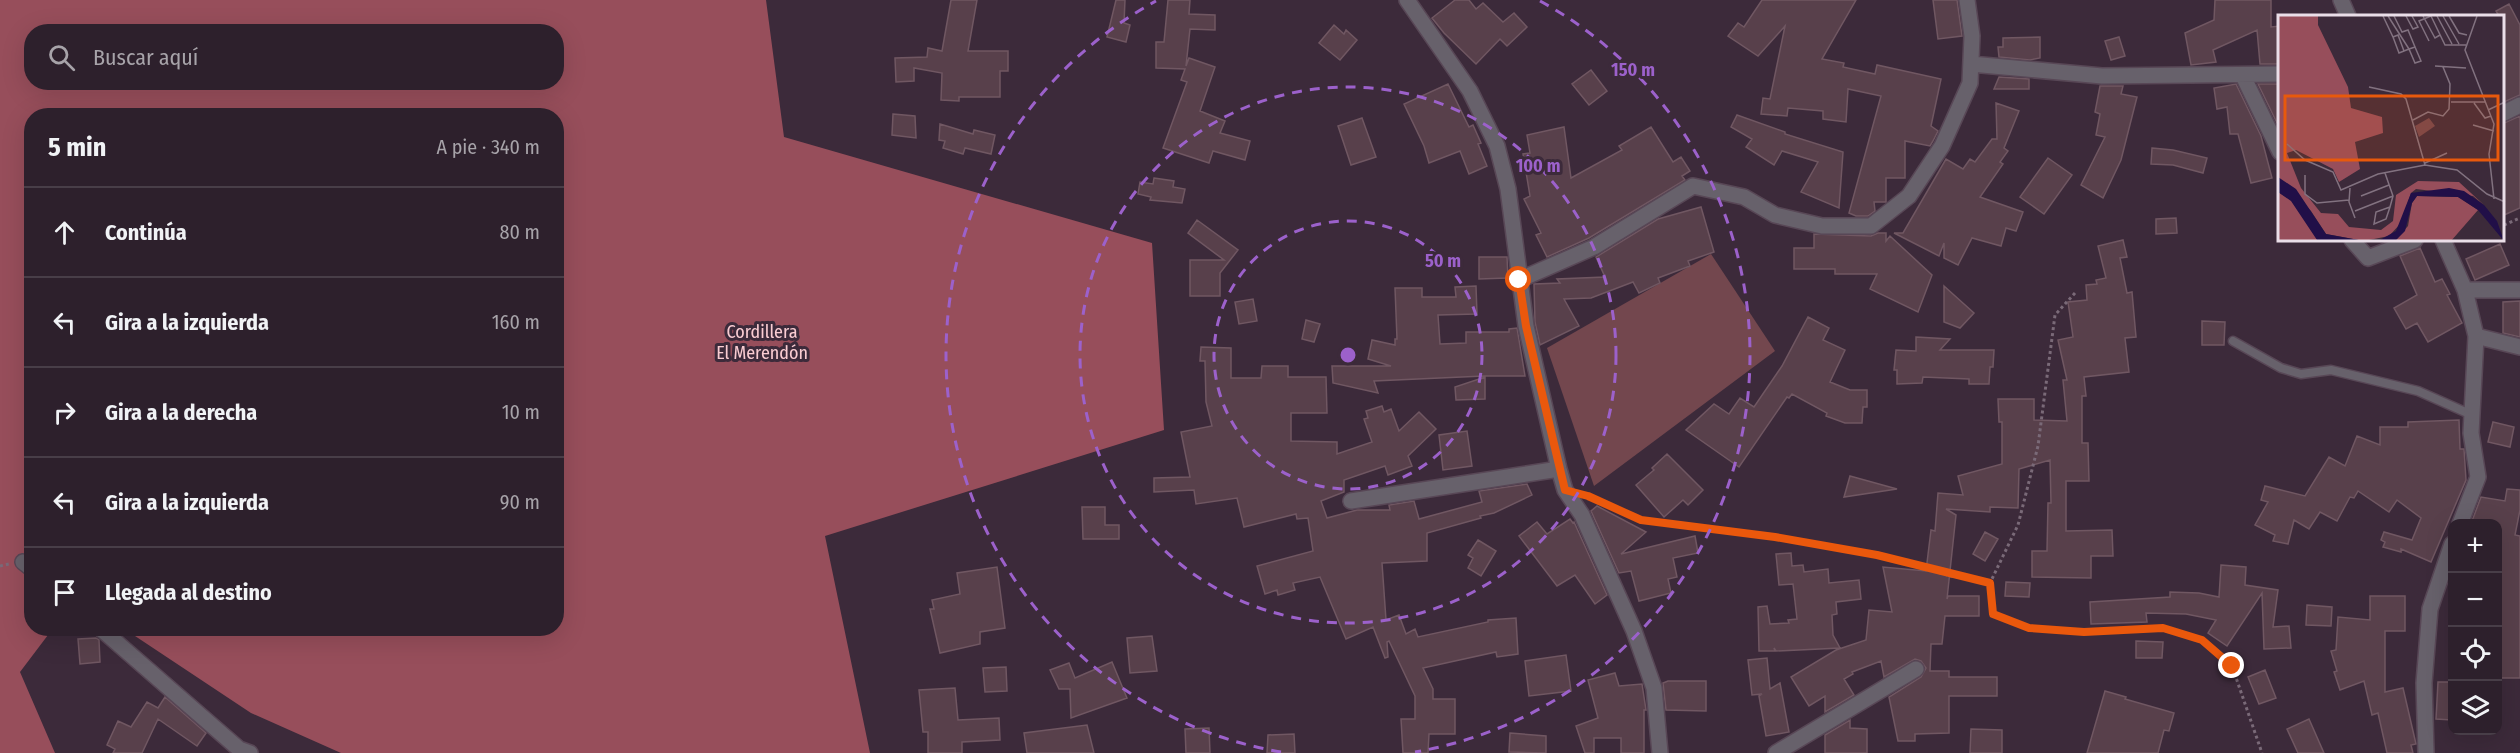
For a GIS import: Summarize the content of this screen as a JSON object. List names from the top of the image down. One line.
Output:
{"parks":["Cordillera El Merendón"],"page":{"search":"Buscar aquí","heading":["5 min","A pie · 340 m"],"list":[["Continúa","80 m"],["Gira a la izquierda","160 m"],["Gira a la derecha","10 m"],["Gira a la izquierda","90 m"],"Llegada al destino"],"map_buttons":["+","−"]},"rings":["150 m","100 m","50 m"]}
